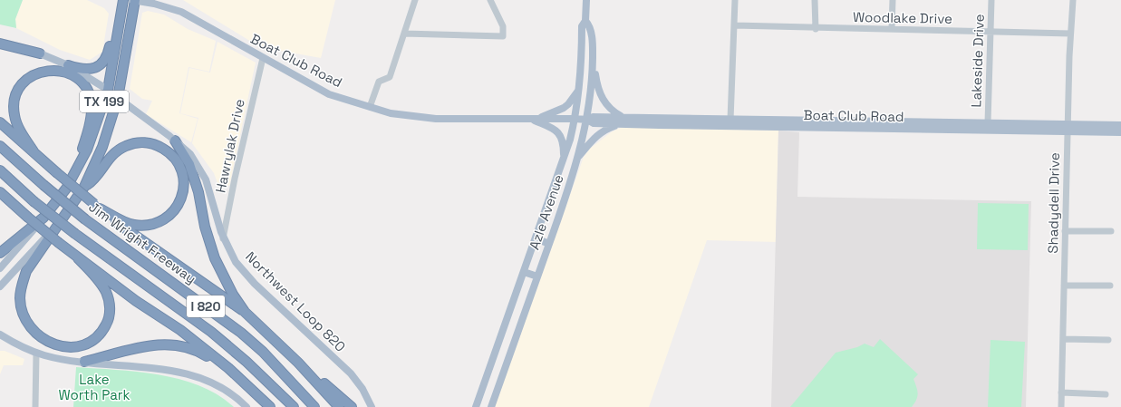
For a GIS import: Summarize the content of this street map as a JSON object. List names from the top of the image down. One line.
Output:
{"streets":{"highway":["TX 199","Jim Wright Freeway","I 820"],"main road":["Boat Club Road","Azle Avenue","Northwest Loop 820"],"street":["Woodlake Drive","Lakeside Drive","Hawrylak Drive","Shadydell Drive"]},"crossings":[["Woodlake Drive","Lakeside Drive"],["Woodlake Drive","Shadydell Drive"],["Boat Club Road","Lakeside Drive"],["Boat Club Road","TX 199"],["Boat Club Road","Hawrylak Drive"],["Boat Club Road","Shadydell Drive"],["Boat Club Road","Azle Avenue"],["TX 199","Northwest Loop 820"],["Hawrylak Drive","Northwest Loop 820"]],"parks":["Lake Worth Park"]}
